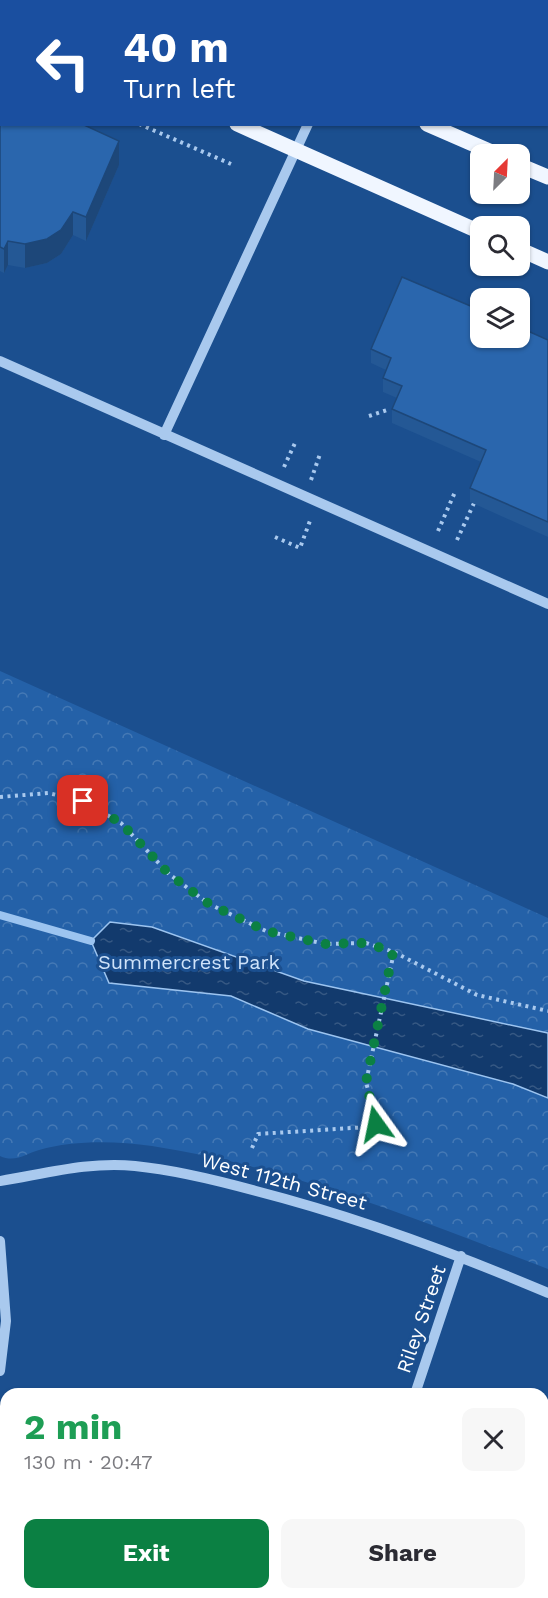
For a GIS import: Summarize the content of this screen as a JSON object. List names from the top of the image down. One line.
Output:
{"streets":{"street":["West 112th Street","Riley Street"]},"crossings":[["West 112th Street","Riley Street"]],"parks":["Summercrest Park"],"north":"top right","page":{"turn":["40 m","Turn left"],"heading":["2 min","130 m · 20:47"],"buttons":["Exit","Share"]}}
